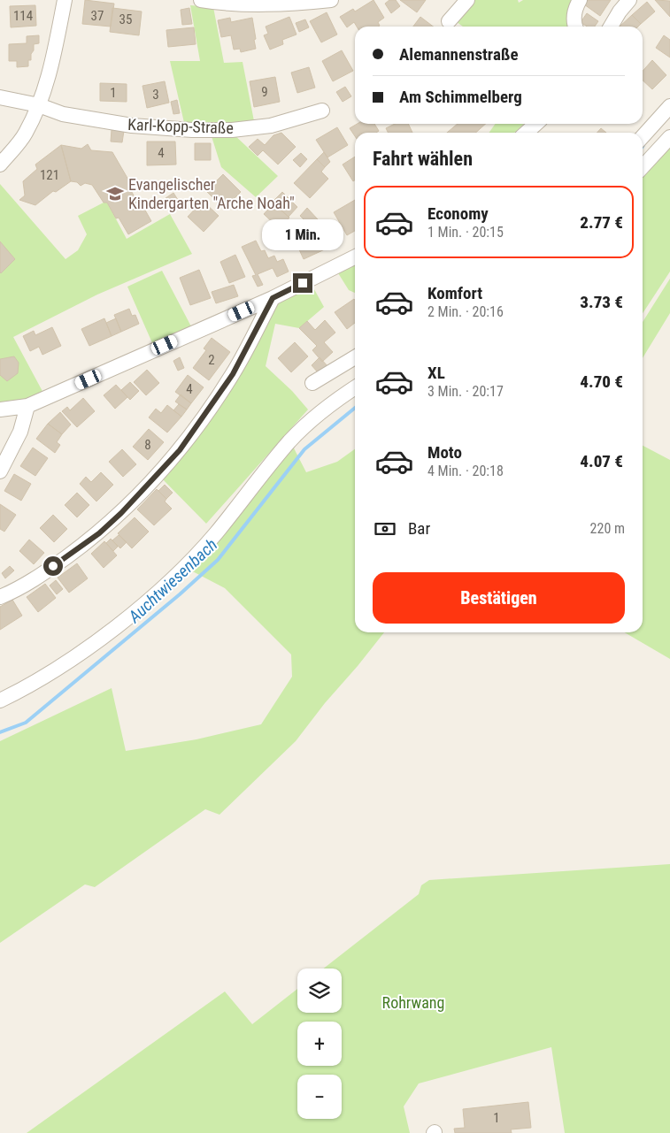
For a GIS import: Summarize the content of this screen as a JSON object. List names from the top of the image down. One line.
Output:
{"streets":{"street":["Karl-Kopp-Straße"]},"water":["Auchtwiesenbach"],"parks":["Rohrwang"],"places":{"school or university":["Evangelischer Kindergarten \"Arche Noah\""]},"house_numbers":["114","37","35","9","1","3","4","121","2","4","8","1"],"page":{"banner":["Alemannenstraße","Am Schimmelberg"],"heading":"Fahrt wählen","list":[{"name":"Economy","note":"1 Min. · 20:15","value":"2.77 €"},{"name":"Komfort","note":"2 Min. · 20:16","value":"3.73 €"},{"name":"XL","note":"3 Min. · 20:17","value":"4.70 €"},{"name":"Moto","note":"4 Min. · 20:18","value":"4.07 €"}],"bubble":"1 Min.","pay":["Bar","220 m"],"buttons":"Bestätigen","map_buttons":["+","−"]}}
